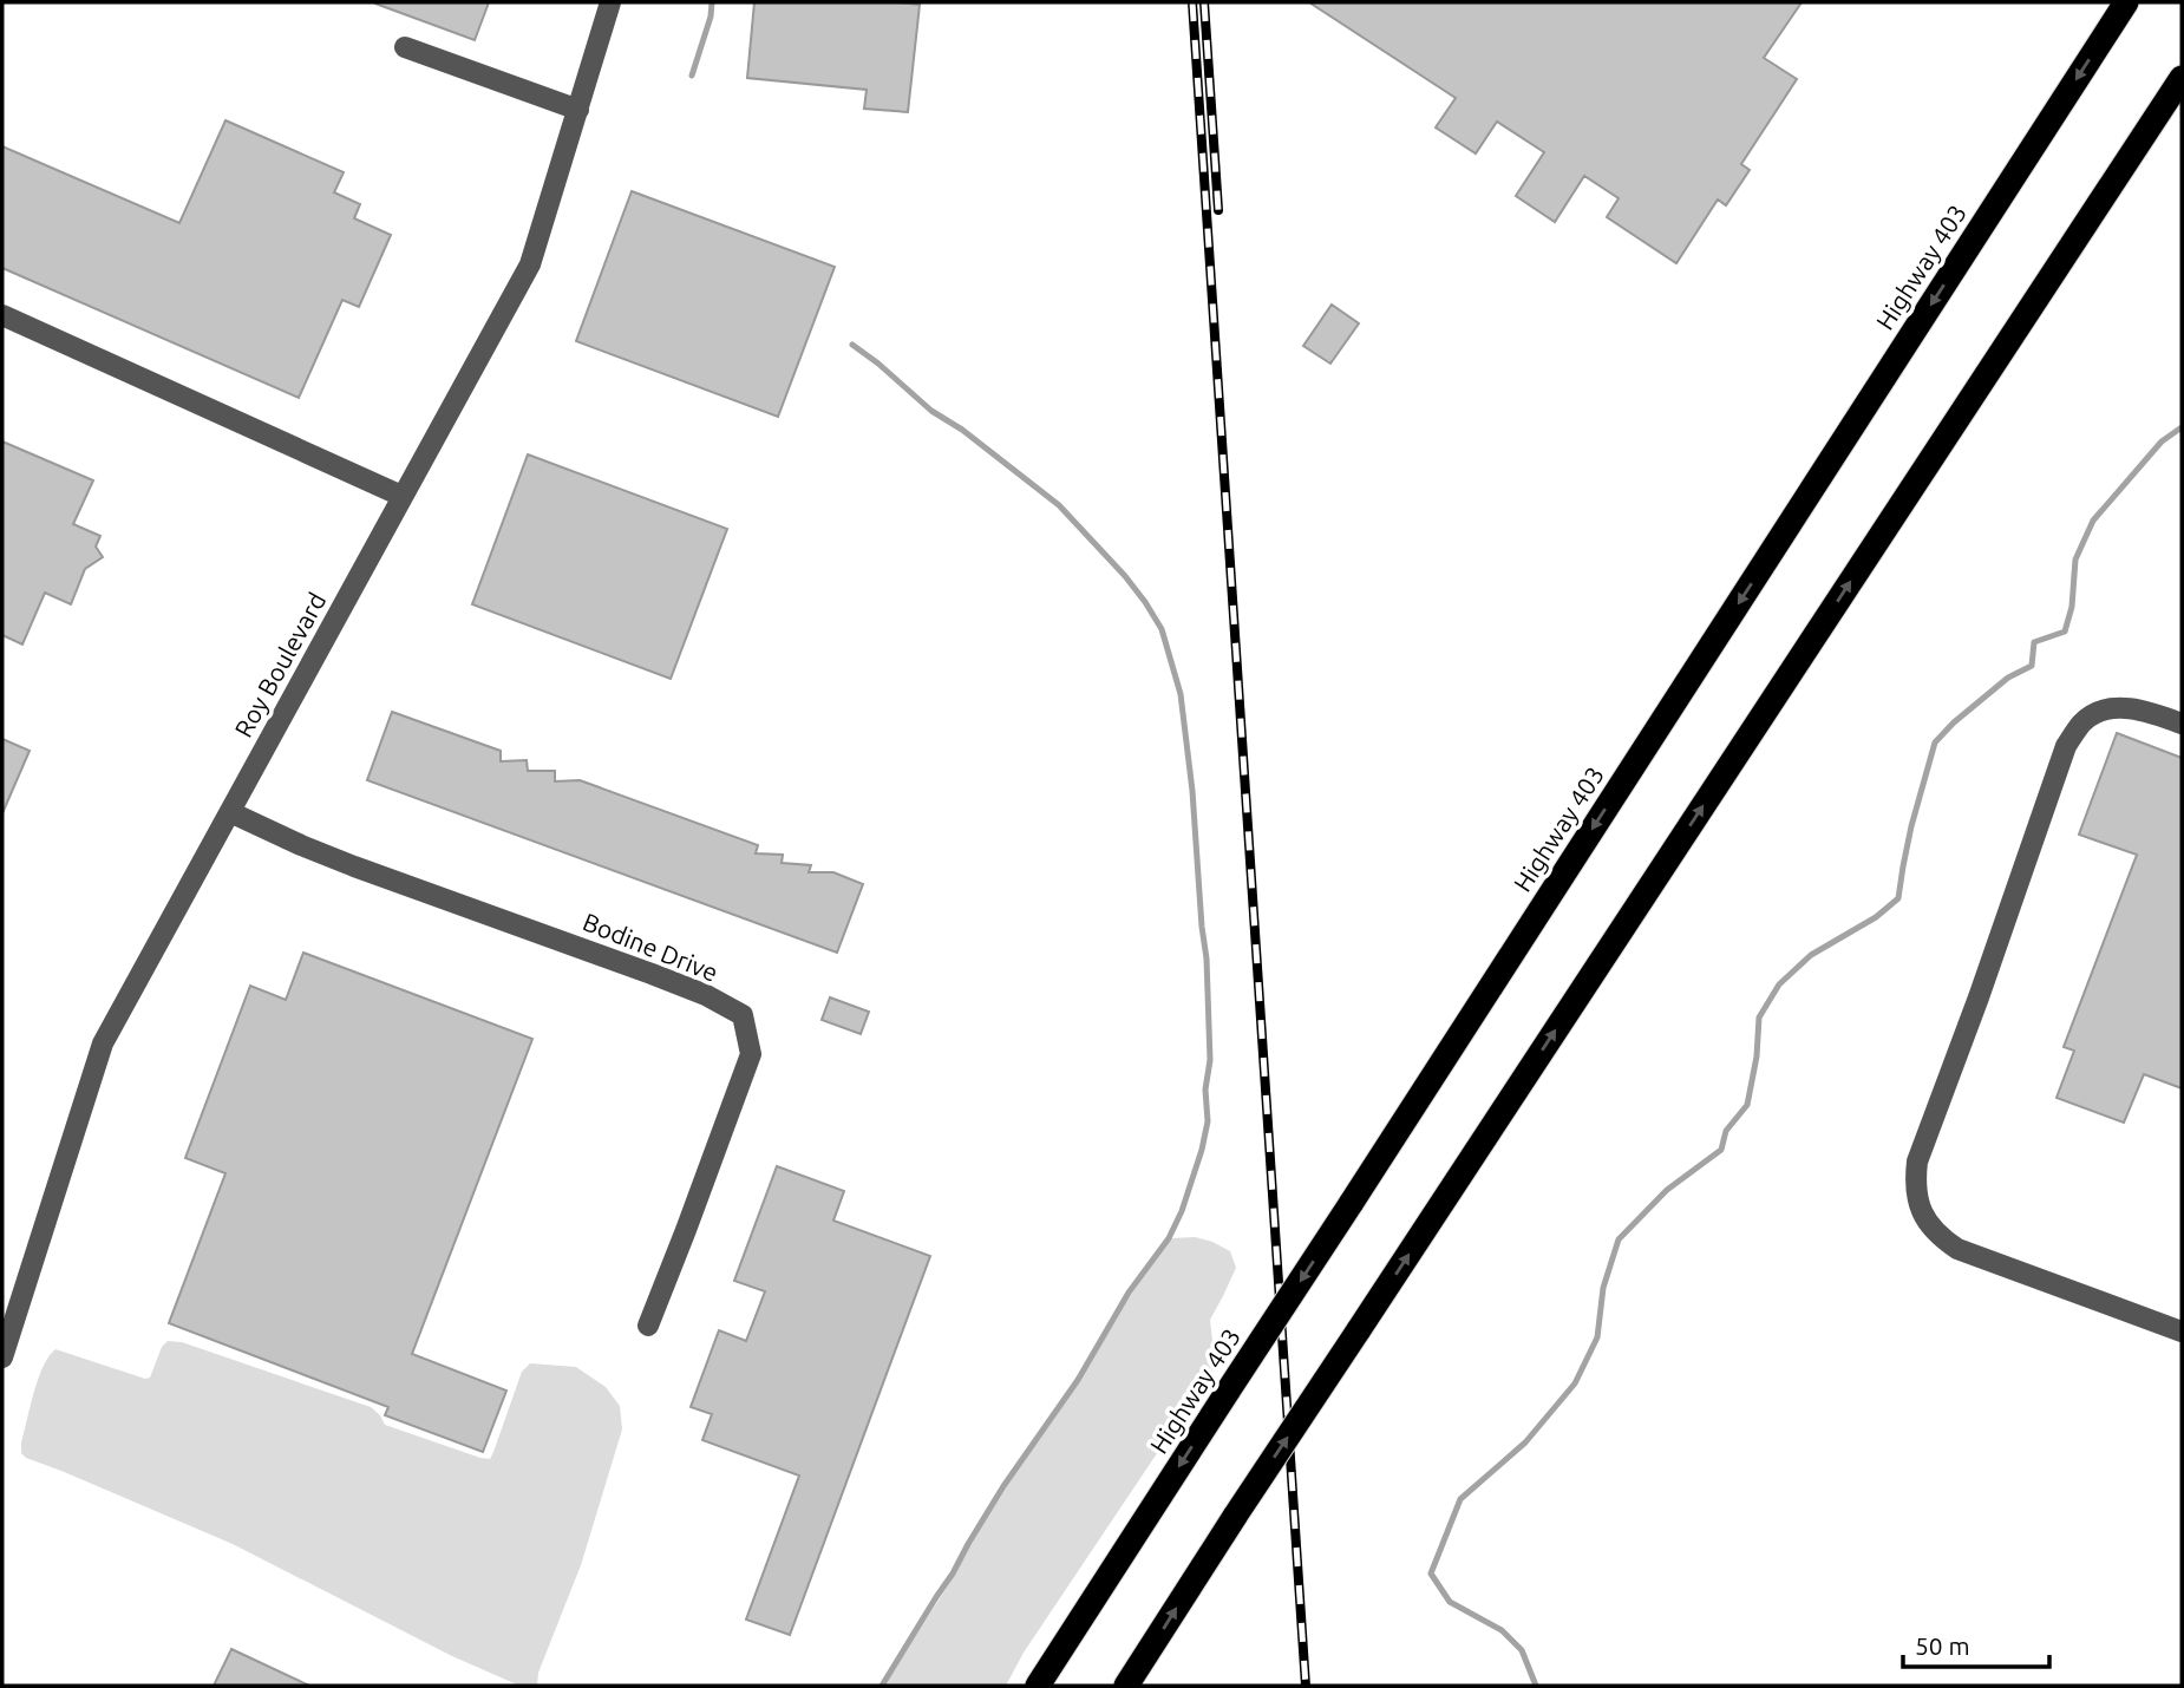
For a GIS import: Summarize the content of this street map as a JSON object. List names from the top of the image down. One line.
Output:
{"streets":{"highway":["Highway 403"],"street":["Roy Boulevard","Bodine Drive"]},"crossings":[["Roy Boulevard","Bodine Drive"]],"scale_bar":"50 m"}
